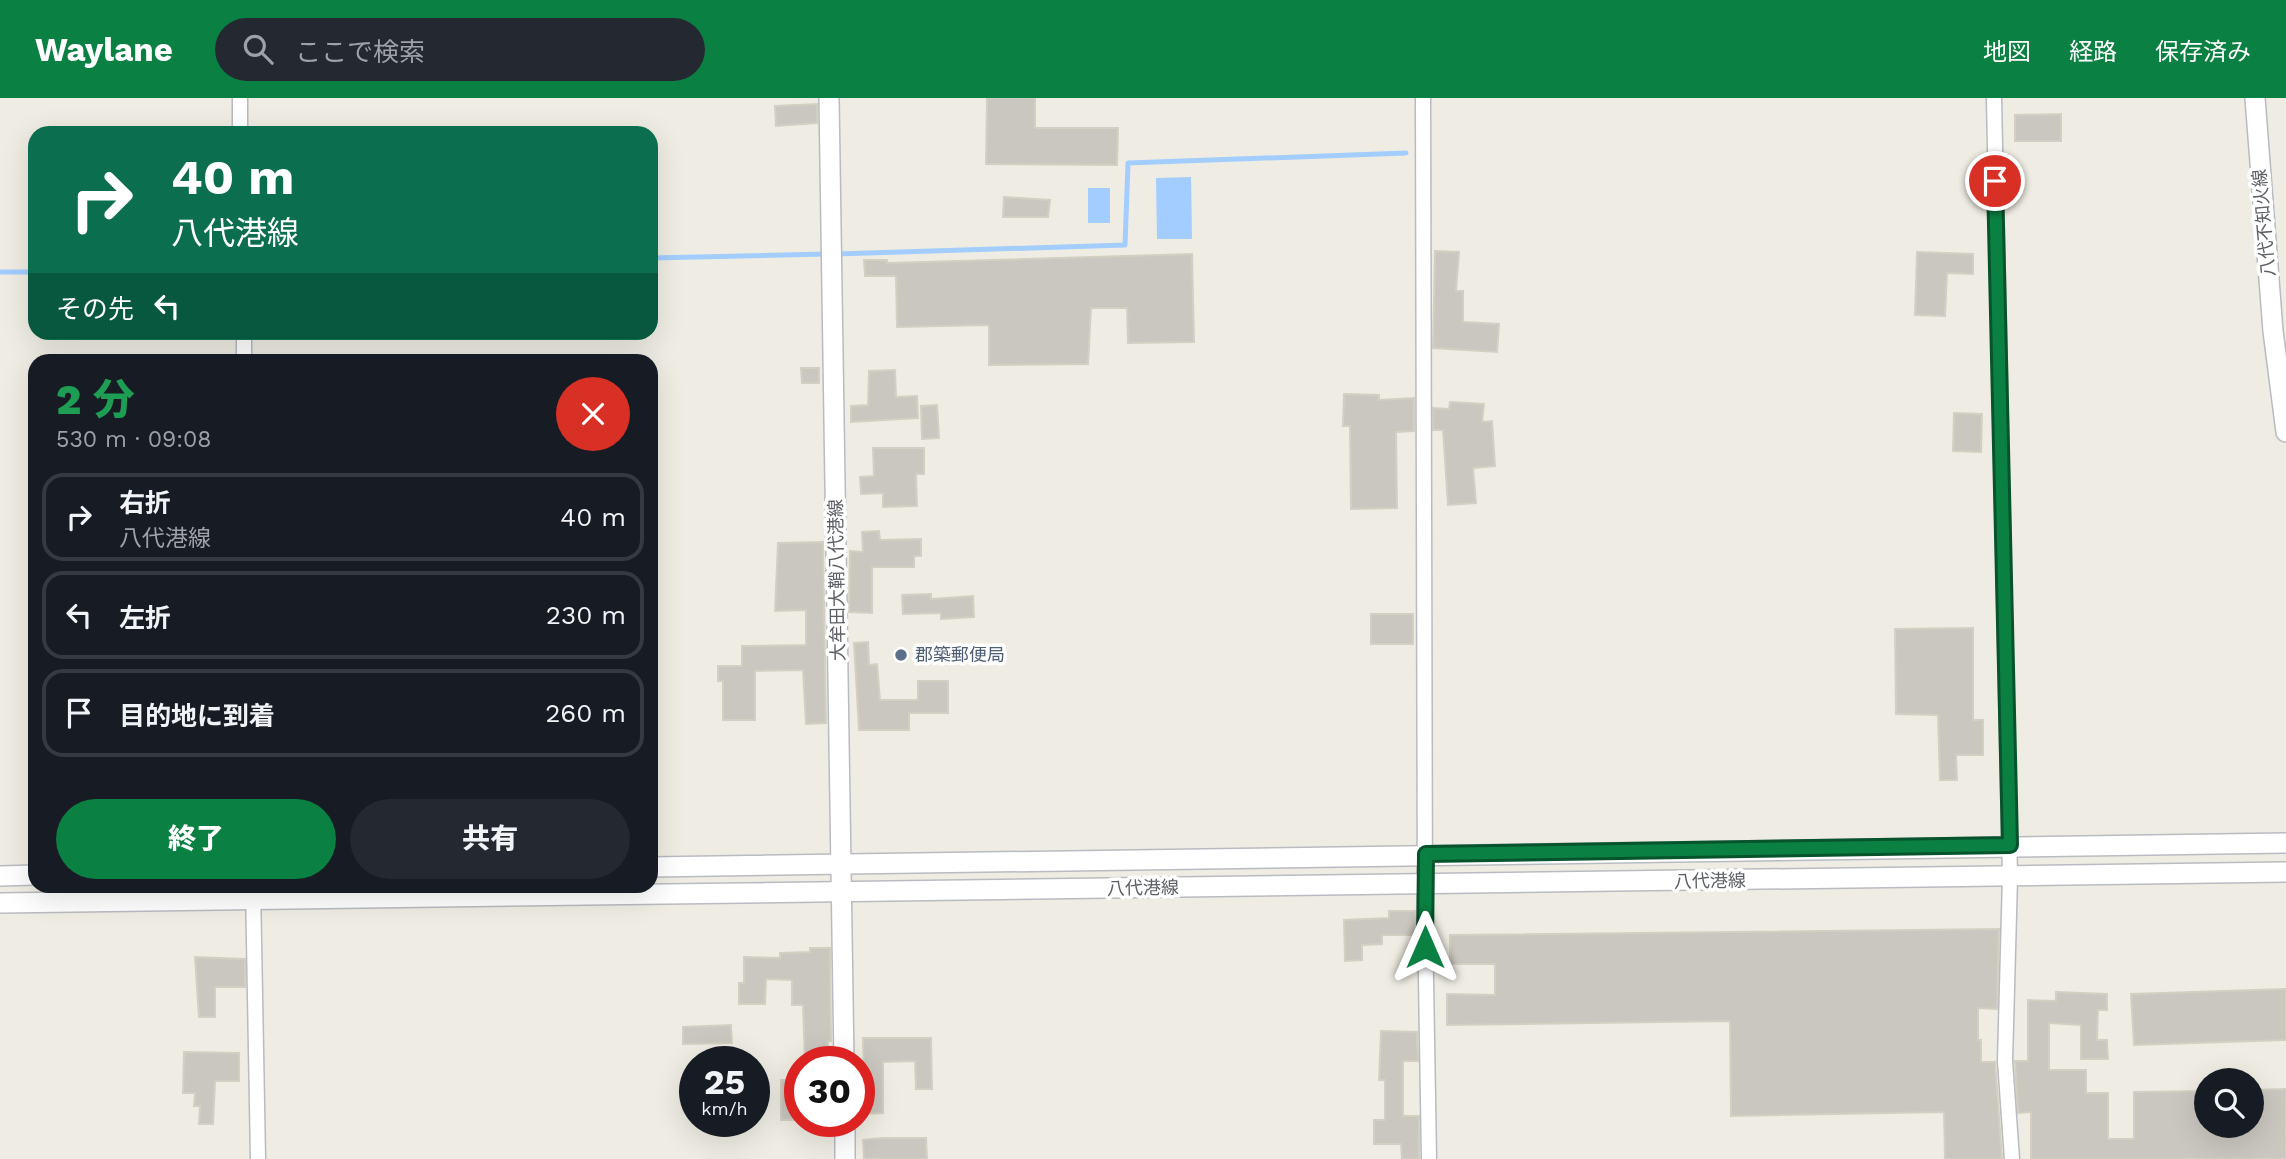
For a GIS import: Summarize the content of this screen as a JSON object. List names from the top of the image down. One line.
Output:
{"streets":{"main road":["八代不知火線","大牟田大鞘八代港線","八代港線"]},"crossings":[["大牟田大鞘八代港線","八代港線"]],"places":["郡築郵便局"],"page":{"header":"Waylane","search":"ここで検索","nav":["地図","経路","保存済み"],"turn":["40 m","八代港線"],"then":"その先","heading":["2 分","530 m · 09:08"],"list":[{"name":"右折","note":"八代港線","value":"40 m"},{"name":"左折","value":"230 m"},{"name":"目的地に到着","value":"260 m"}],"buttons":["終了","共有"],"speed":"25 km/h","limit":"30"}}
